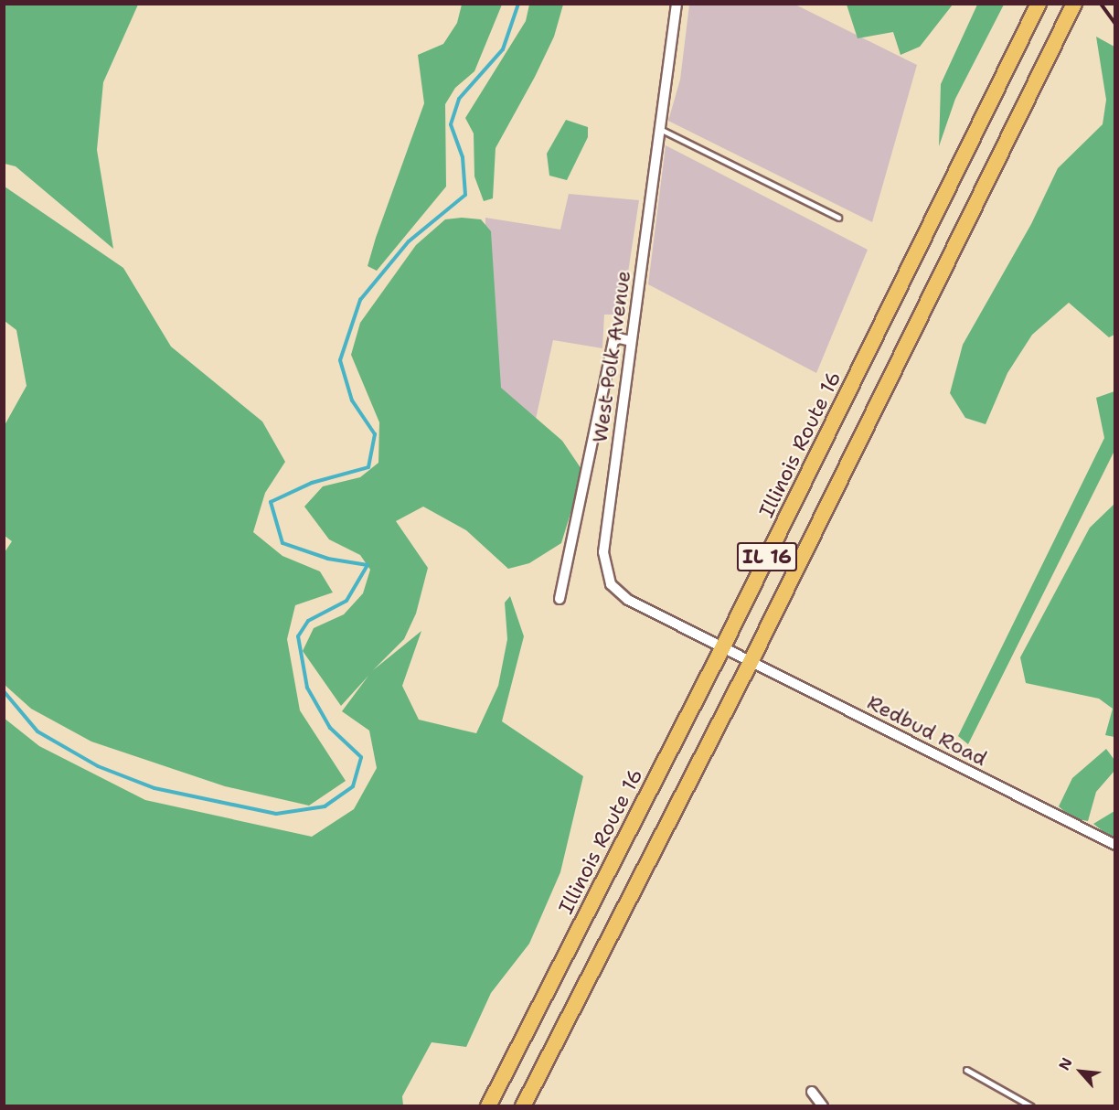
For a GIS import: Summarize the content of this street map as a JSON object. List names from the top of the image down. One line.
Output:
{"streets":{"main road":["Illinois Route 16","IL 16"],"street":["West Polk Avenue","Redbud Road"]},"crossings":[["West Polk Avenue","Illinois Route 16"],["West Polk Avenue","Redbud Road"],["Illinois Route 16","Redbud Road"],["IL 16","Redbud Road"]],"north":"top left"}
